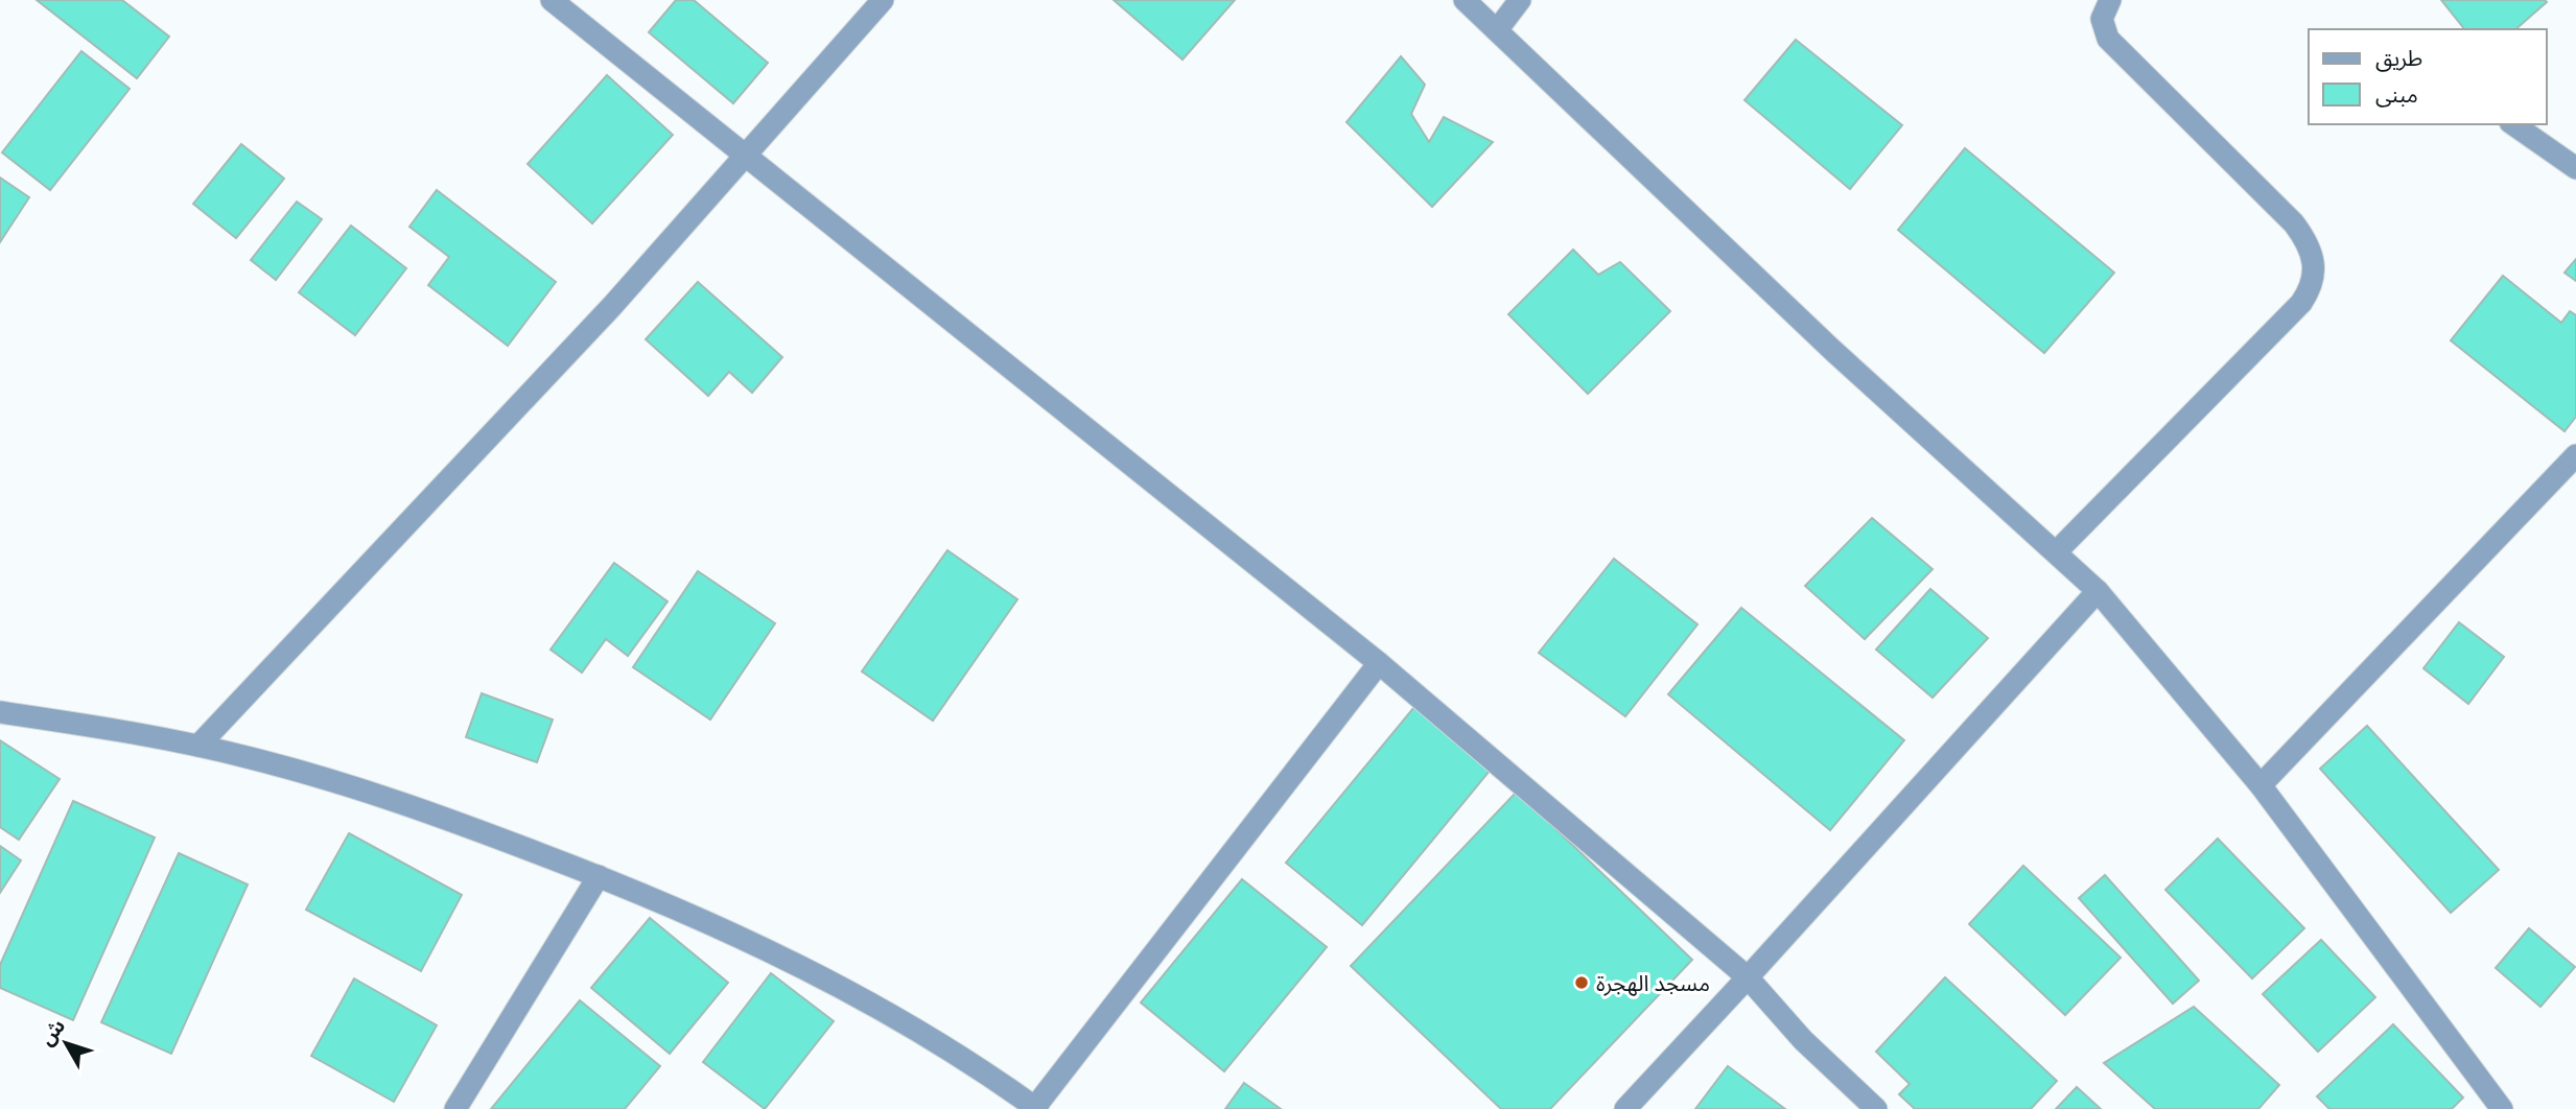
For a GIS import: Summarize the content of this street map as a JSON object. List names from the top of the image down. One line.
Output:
{"places":["مسجد الهجرة"],"legend":["طريق","مبنى"],"north":"top left"}
